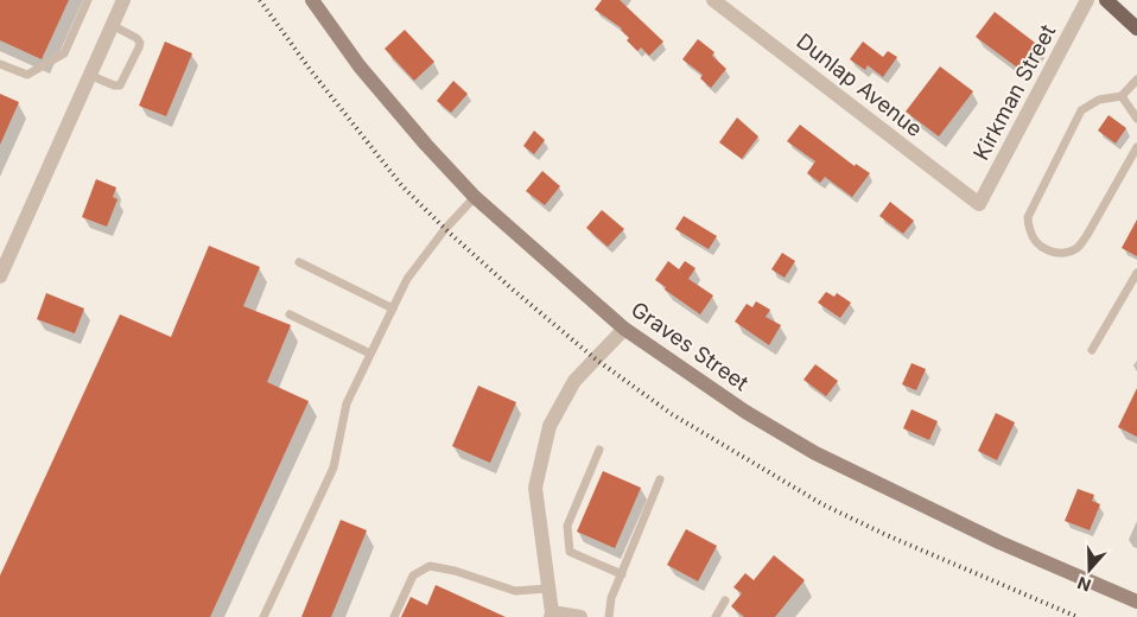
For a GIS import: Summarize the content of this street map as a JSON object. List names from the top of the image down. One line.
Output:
{"streets":{"street":["Dunlap Avenue","Kirkman Street","Graves Street"]},"crossings":[["Dunlap Avenue","Kirkman Street"]],"north":"bottom"}
